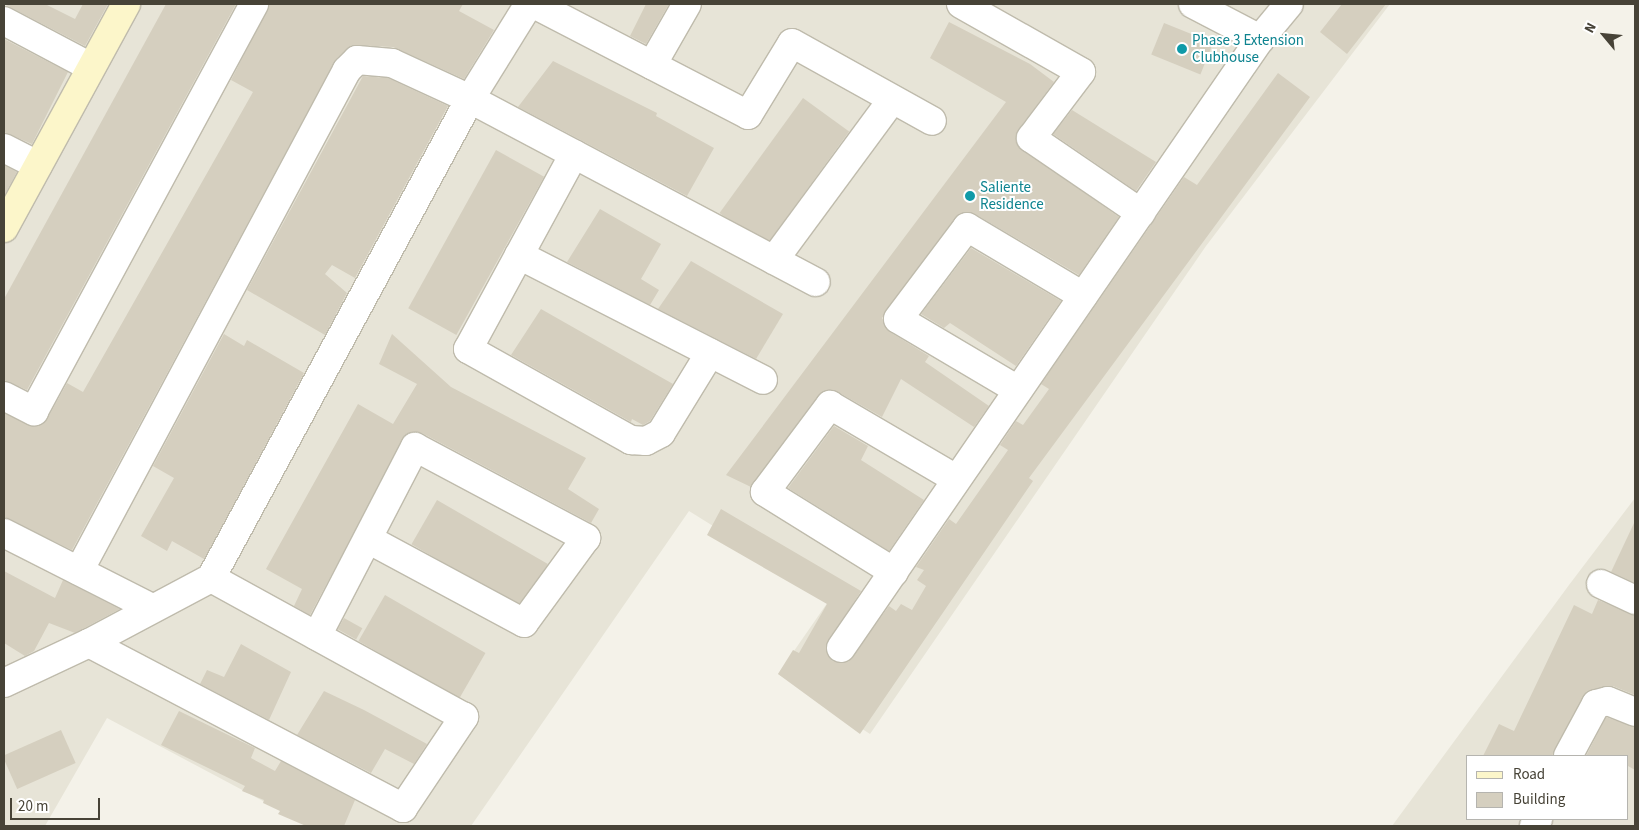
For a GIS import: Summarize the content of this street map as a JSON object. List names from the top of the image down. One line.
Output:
{"places":["Phase 3 Extension Clubhouse","Saliente Residence"],"legend":["Road","Building"],"scale_bar":"20 m","north":"top left"}
